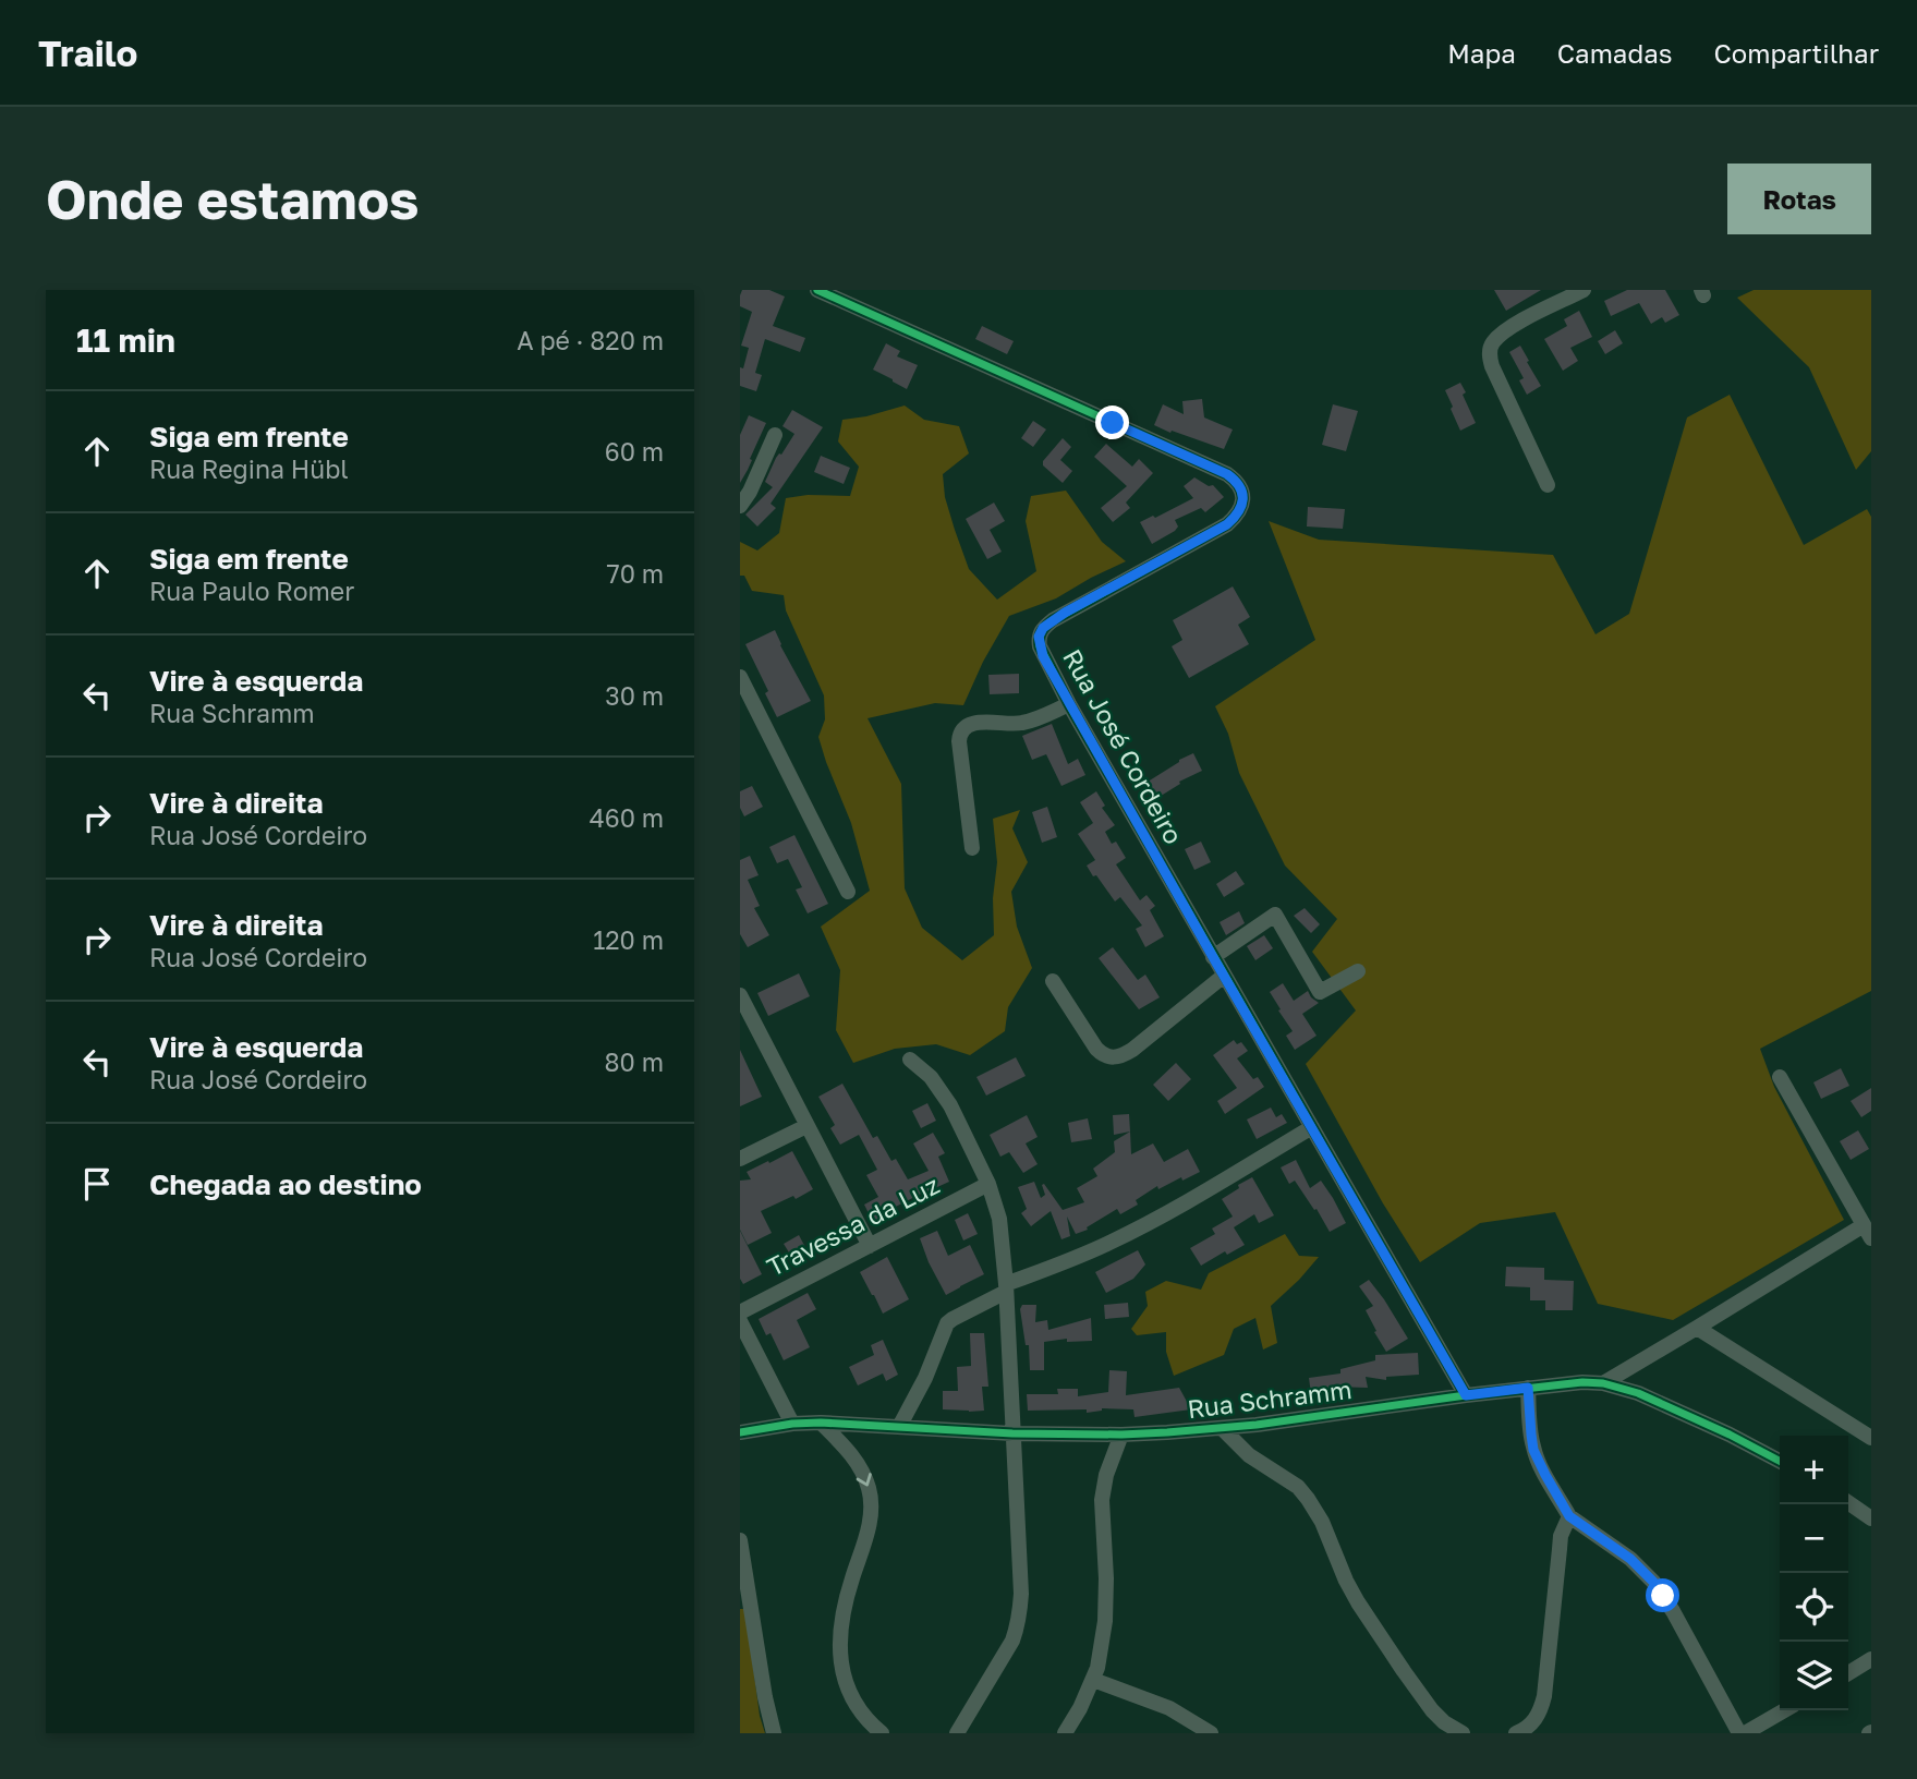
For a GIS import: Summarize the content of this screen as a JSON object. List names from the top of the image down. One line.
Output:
{"streets":{"street":["Rua José Cordeiro","Travessa da Luz","Rua Schramm"]},"crossings":[["Rua José Cordeiro","Rua Schramm"]],"page":{"header":"Trailo","nav":["Mapa","Camadas","Compartilhar"],"buttons":"Rotas","title":"Onde estamos","heading":["11 min","A pé · 820 m"],"list":[["Siga em frente","Rua Regina Hübl","60 m"],["Siga em frente","Rua Paulo Romer","70 m"],["Vire à esquerda","Rua Schramm","30 m"],["Vire à direita","Rua José Cordeiro","460 m"],["Vire à direita","Rua José Cordeiro","120 m"],["Vire à esquerda","Rua José Cordeiro","80 m"],"Chegada ao destino"],"map_buttons":["+","−"]}}
